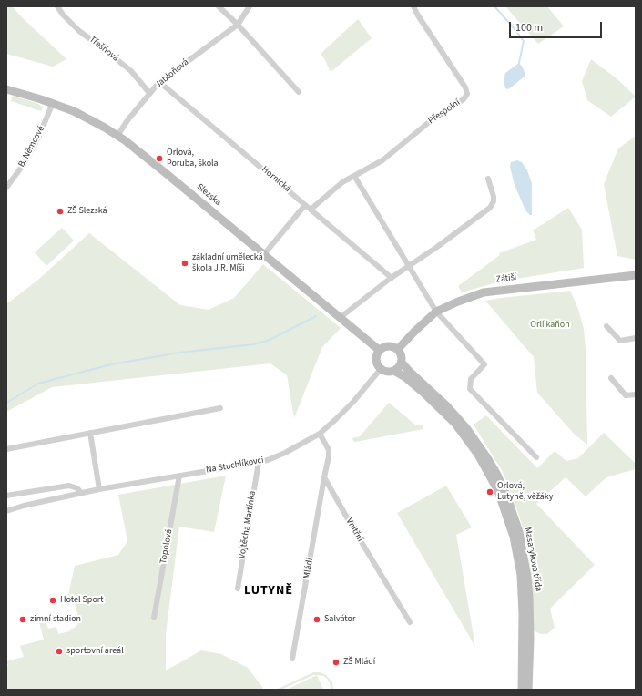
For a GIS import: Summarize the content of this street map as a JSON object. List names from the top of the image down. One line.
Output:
{"streets":{"street":["Třešňová","Jabloňová","Přespolní","B. Němcové","Hornická","Slezská","Zátiší","Na Stuchlíkovci","Vojtěcha Martínka","Vnitřní","Topolová","Masarykova třída","Mládí"]},"crossings":[["Třešňová","Jabloňová"],["Jabloňová","Hornická"],["Jabloňová","Slezská"],["Přespolní","Hornická"],["B. Němcové","Slezská"],["Slezská","Zátiší"],["Slezská","Na Stuchlíkovci"],["Slezská","Masarykova třída"],["Zátiší","Na Stuchlíkovci"],["Zátiší","Masarykova třída"],["Na Stuchlíkovci","Vojtěcha Martínka"],["Na Stuchlíkovci","Topolová"],["Na Stuchlíkovci","Masarykova třída"],["Vnitřní","Mládí"]],"districts":["LUTYNĚ"],"parks":["Orlí kaňon"],"places":["Orlová, Poruba, škola","ZŠ Slezská","základní umělecká škola J.R. Míši","Orlová, Lutyně, věžáky","Hotel Sport","zimní stadion","Salvátor","sportovní areál","ZŠ Mládí"],"scale_bar":"100 m"}
